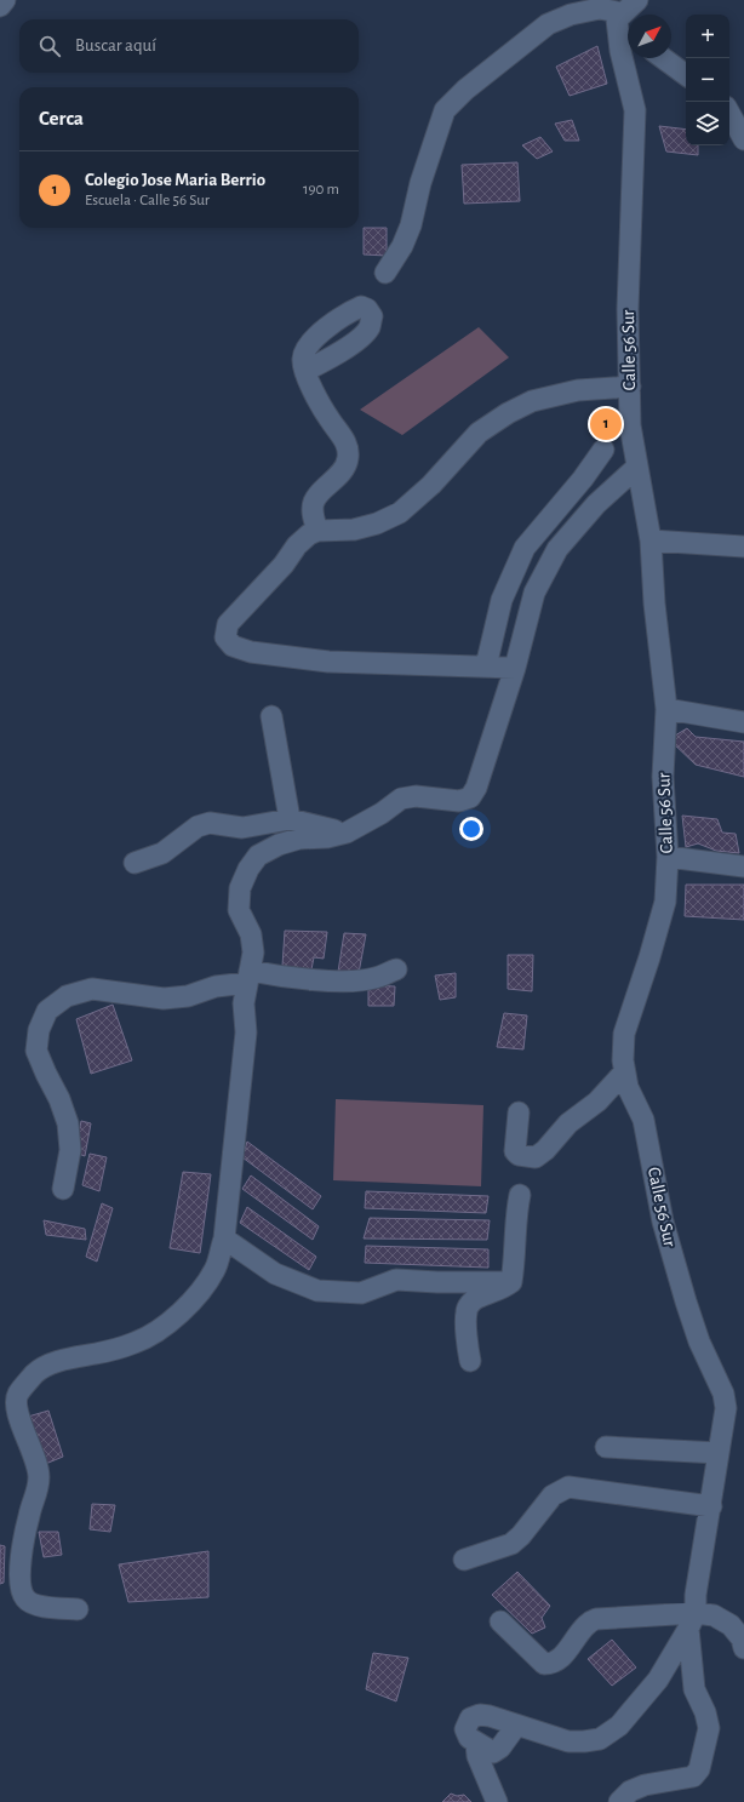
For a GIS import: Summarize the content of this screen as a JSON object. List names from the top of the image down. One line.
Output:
{"streets":{"street":["Calle 56 Sur"]},"north":"top right","page":{"map_buttons":["+","−"],"search":"Buscar aquí","heading":"Cerca","list":[{"mark":"1","name":"Colegio Jose Maria Berrio","note":"Escuela · Calle 56 Sur","value":"190 m"}],"pins":"1"}}
